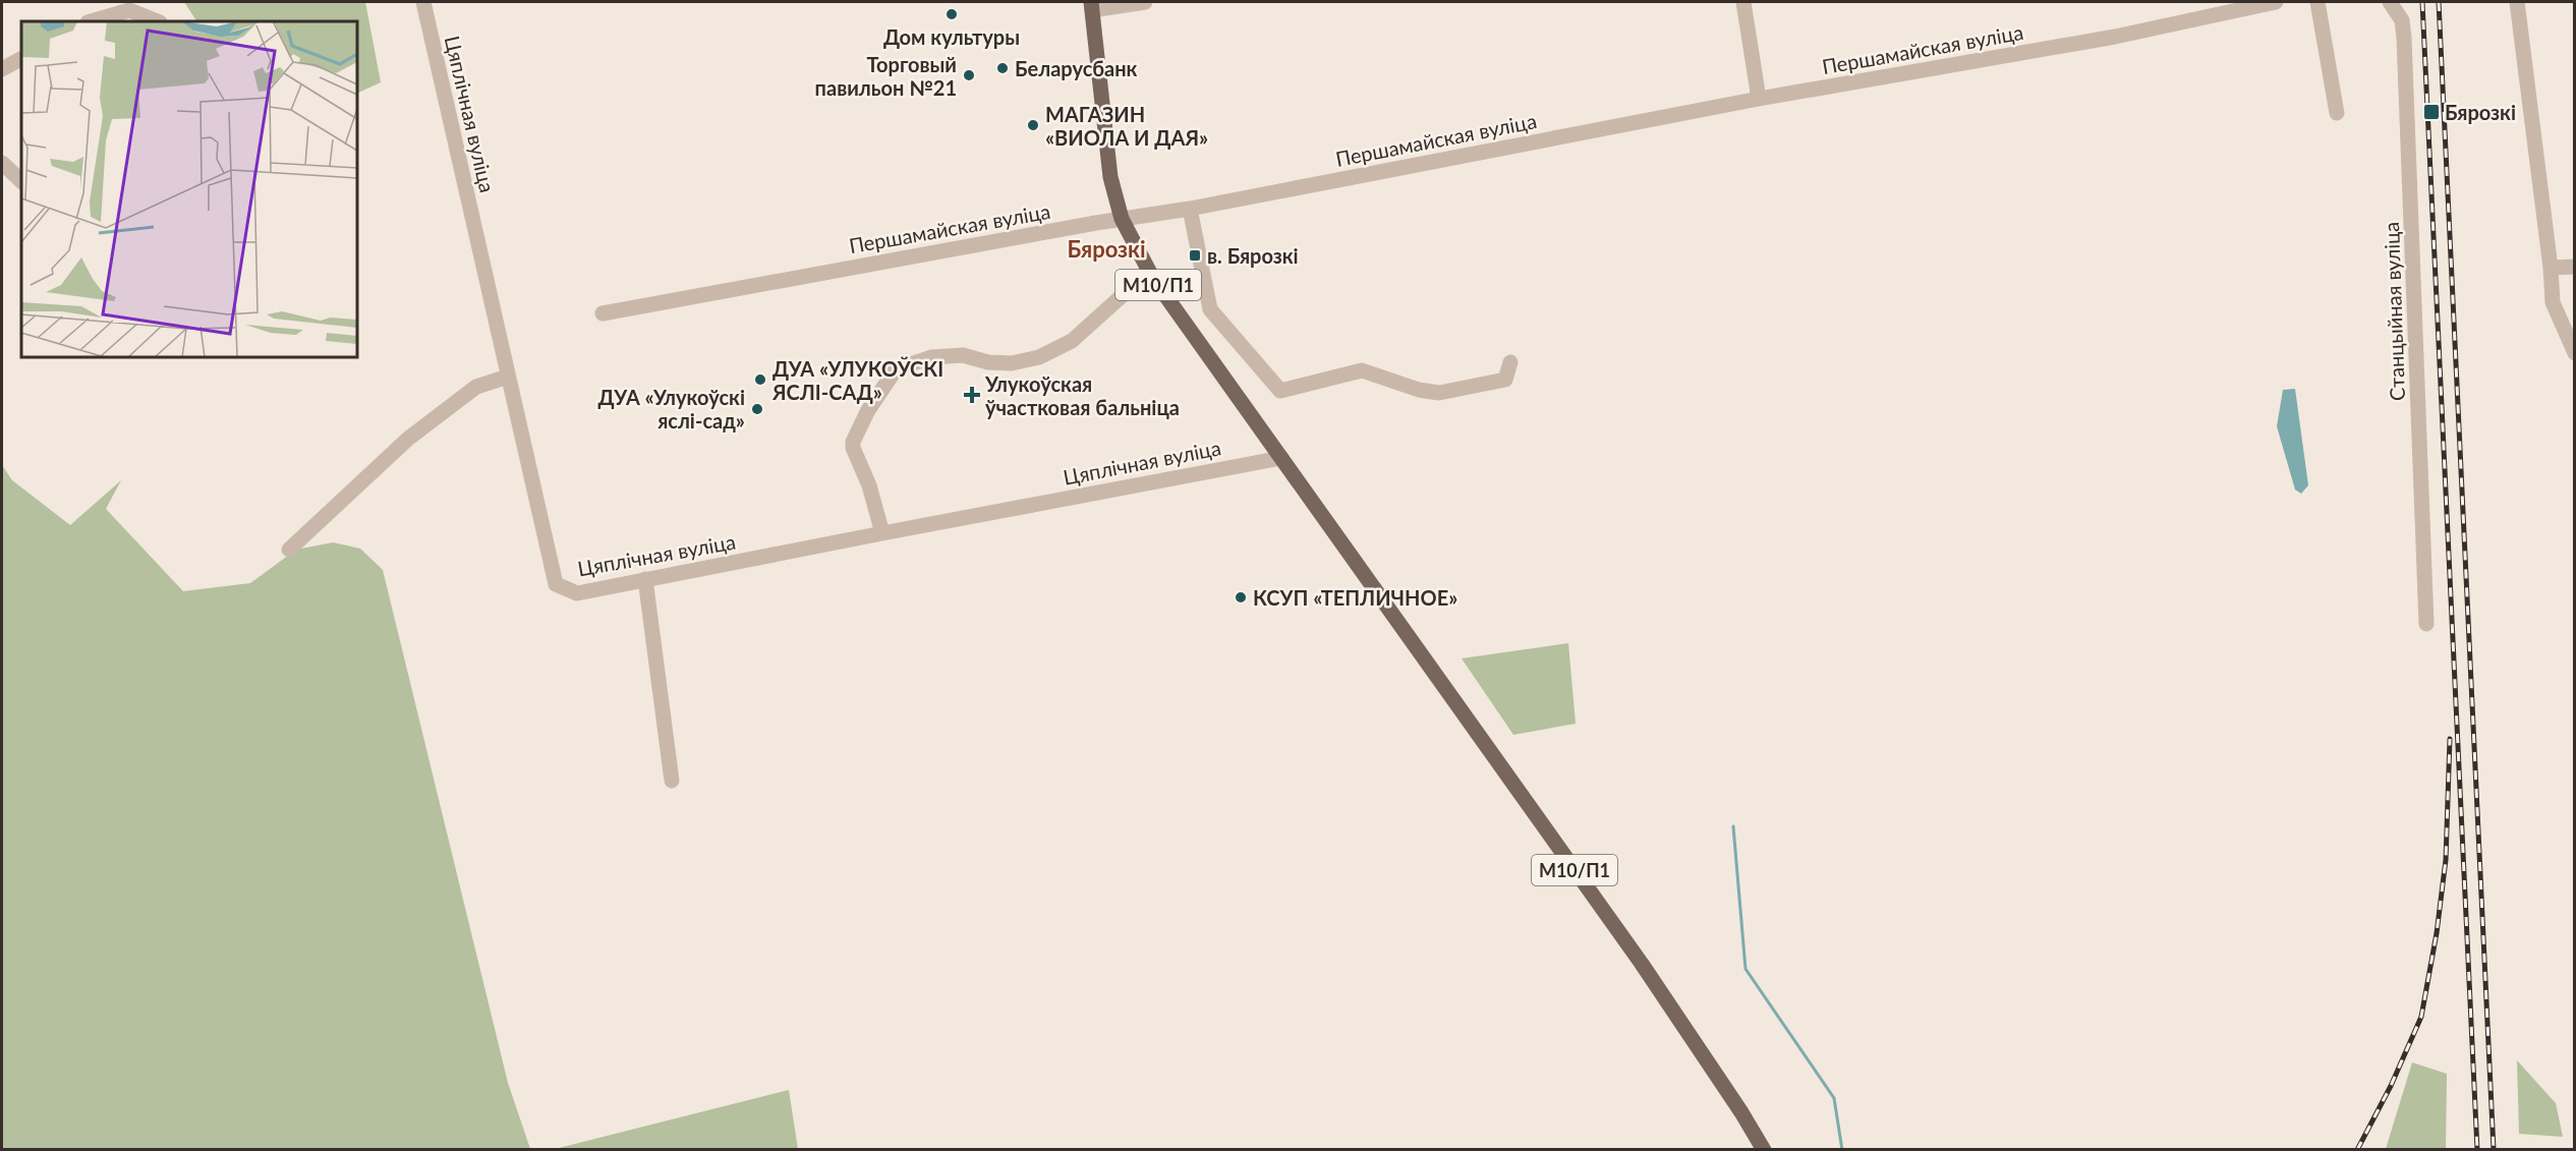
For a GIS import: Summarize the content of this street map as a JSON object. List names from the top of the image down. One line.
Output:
{"streets":{"main road":["М10/П1"],"street":["Першамайская вуліца","Цяплічная вуліца","Станцыйная вуліца"]},"crossings":[["Першамайская вуліца","М10/П1"],["Цяплічная вуліца","М10/П1"]],"districts":["Бярозкі"],"places":{"other":["Дом культуры","Беларусбанк","Торговый павильон №21","МАГАЗИН «ВИОЛА И ДАЯ»","ДУА «УЛУКОЎСКІ ЯСЛІ-САД»","ДУА «Улукоўскі яслі-сад»","КСУП «ТЕПЛИЧНОЕ»"],"transit":["Бярозкі","в. Бярозкі"],"health":["Улукоўская ўчастковая бальніца"]}}
